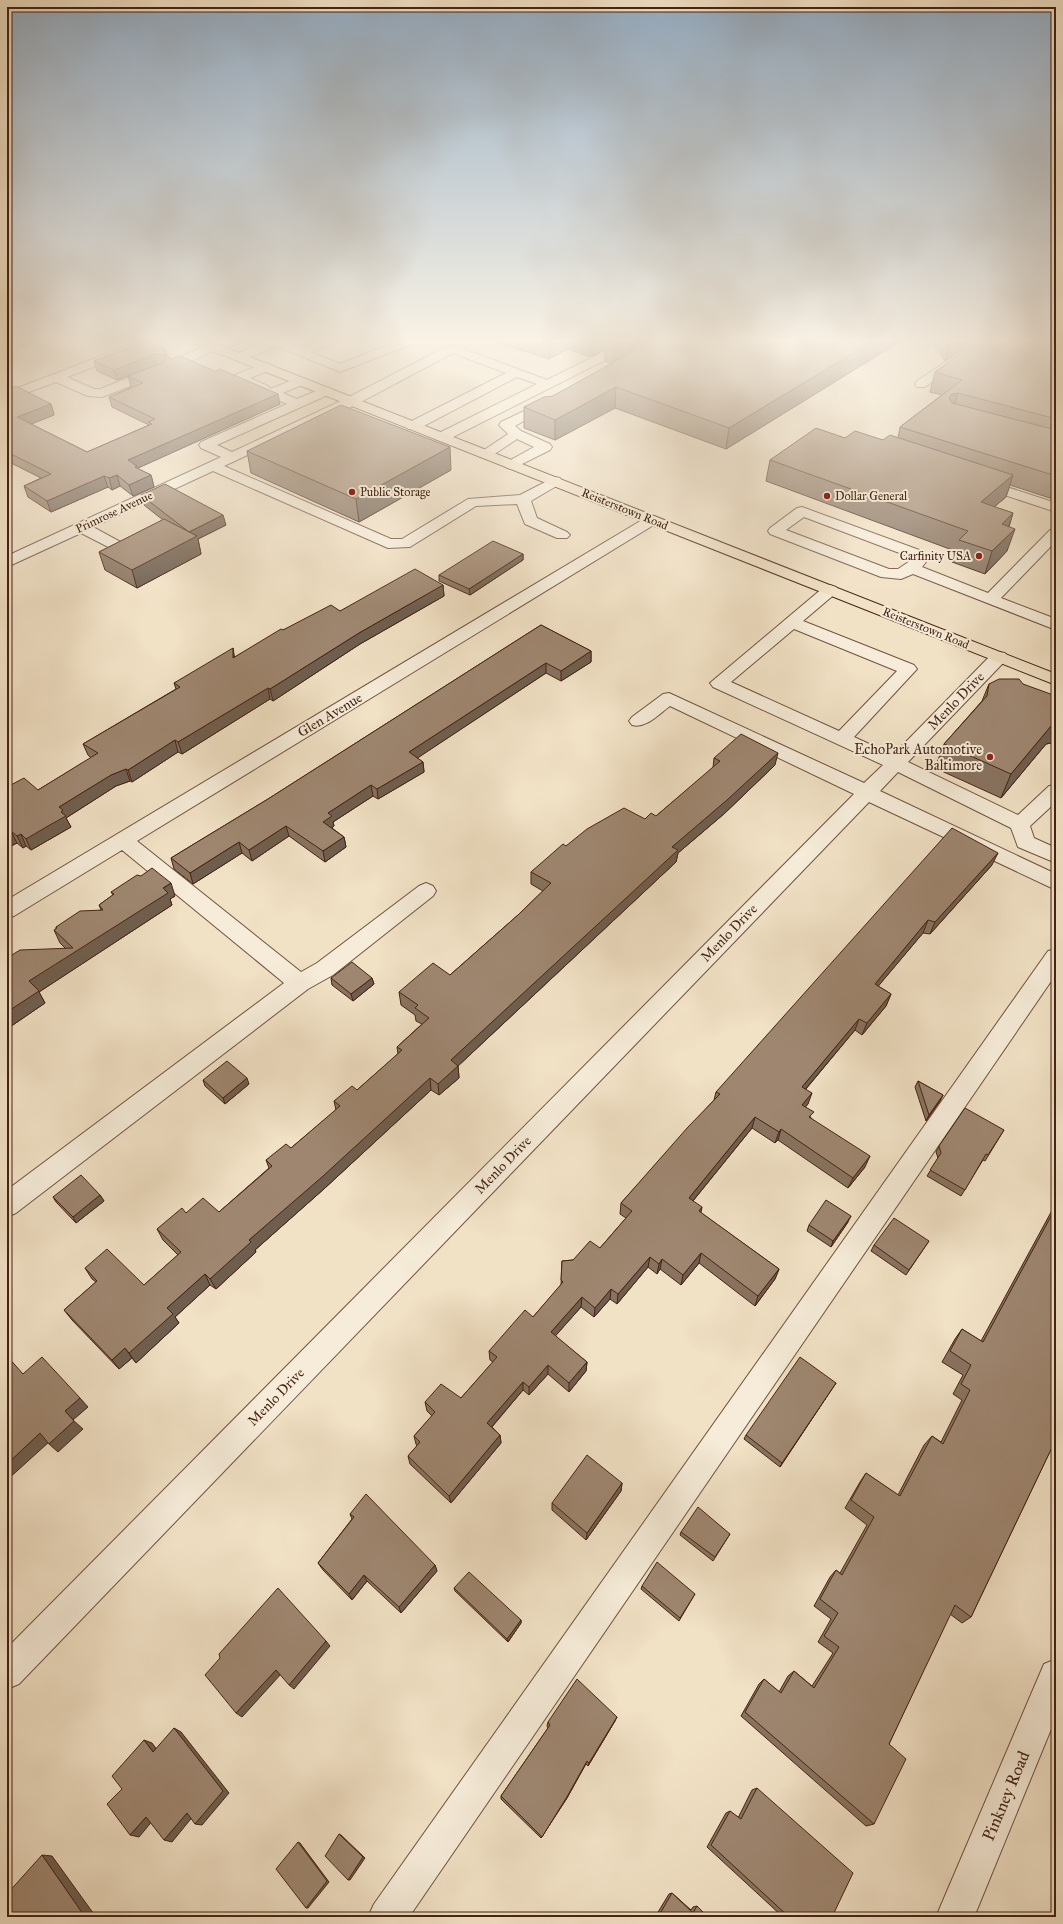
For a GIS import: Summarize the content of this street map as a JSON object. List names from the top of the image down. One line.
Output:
{"streets":{"main road":["Reisterstown Road"],"street":["Primrose Avenue","Menlo Drive","Glen Avenue","Pinkney Road"]},"crossings":[["Reisterstown Road","Menlo Drive"],["Reisterstown Road","Glen Avenue"]],"places":["Public Storage","Dollar General","Carfinity USA","EchoPark Automotive Baltimore"]}
